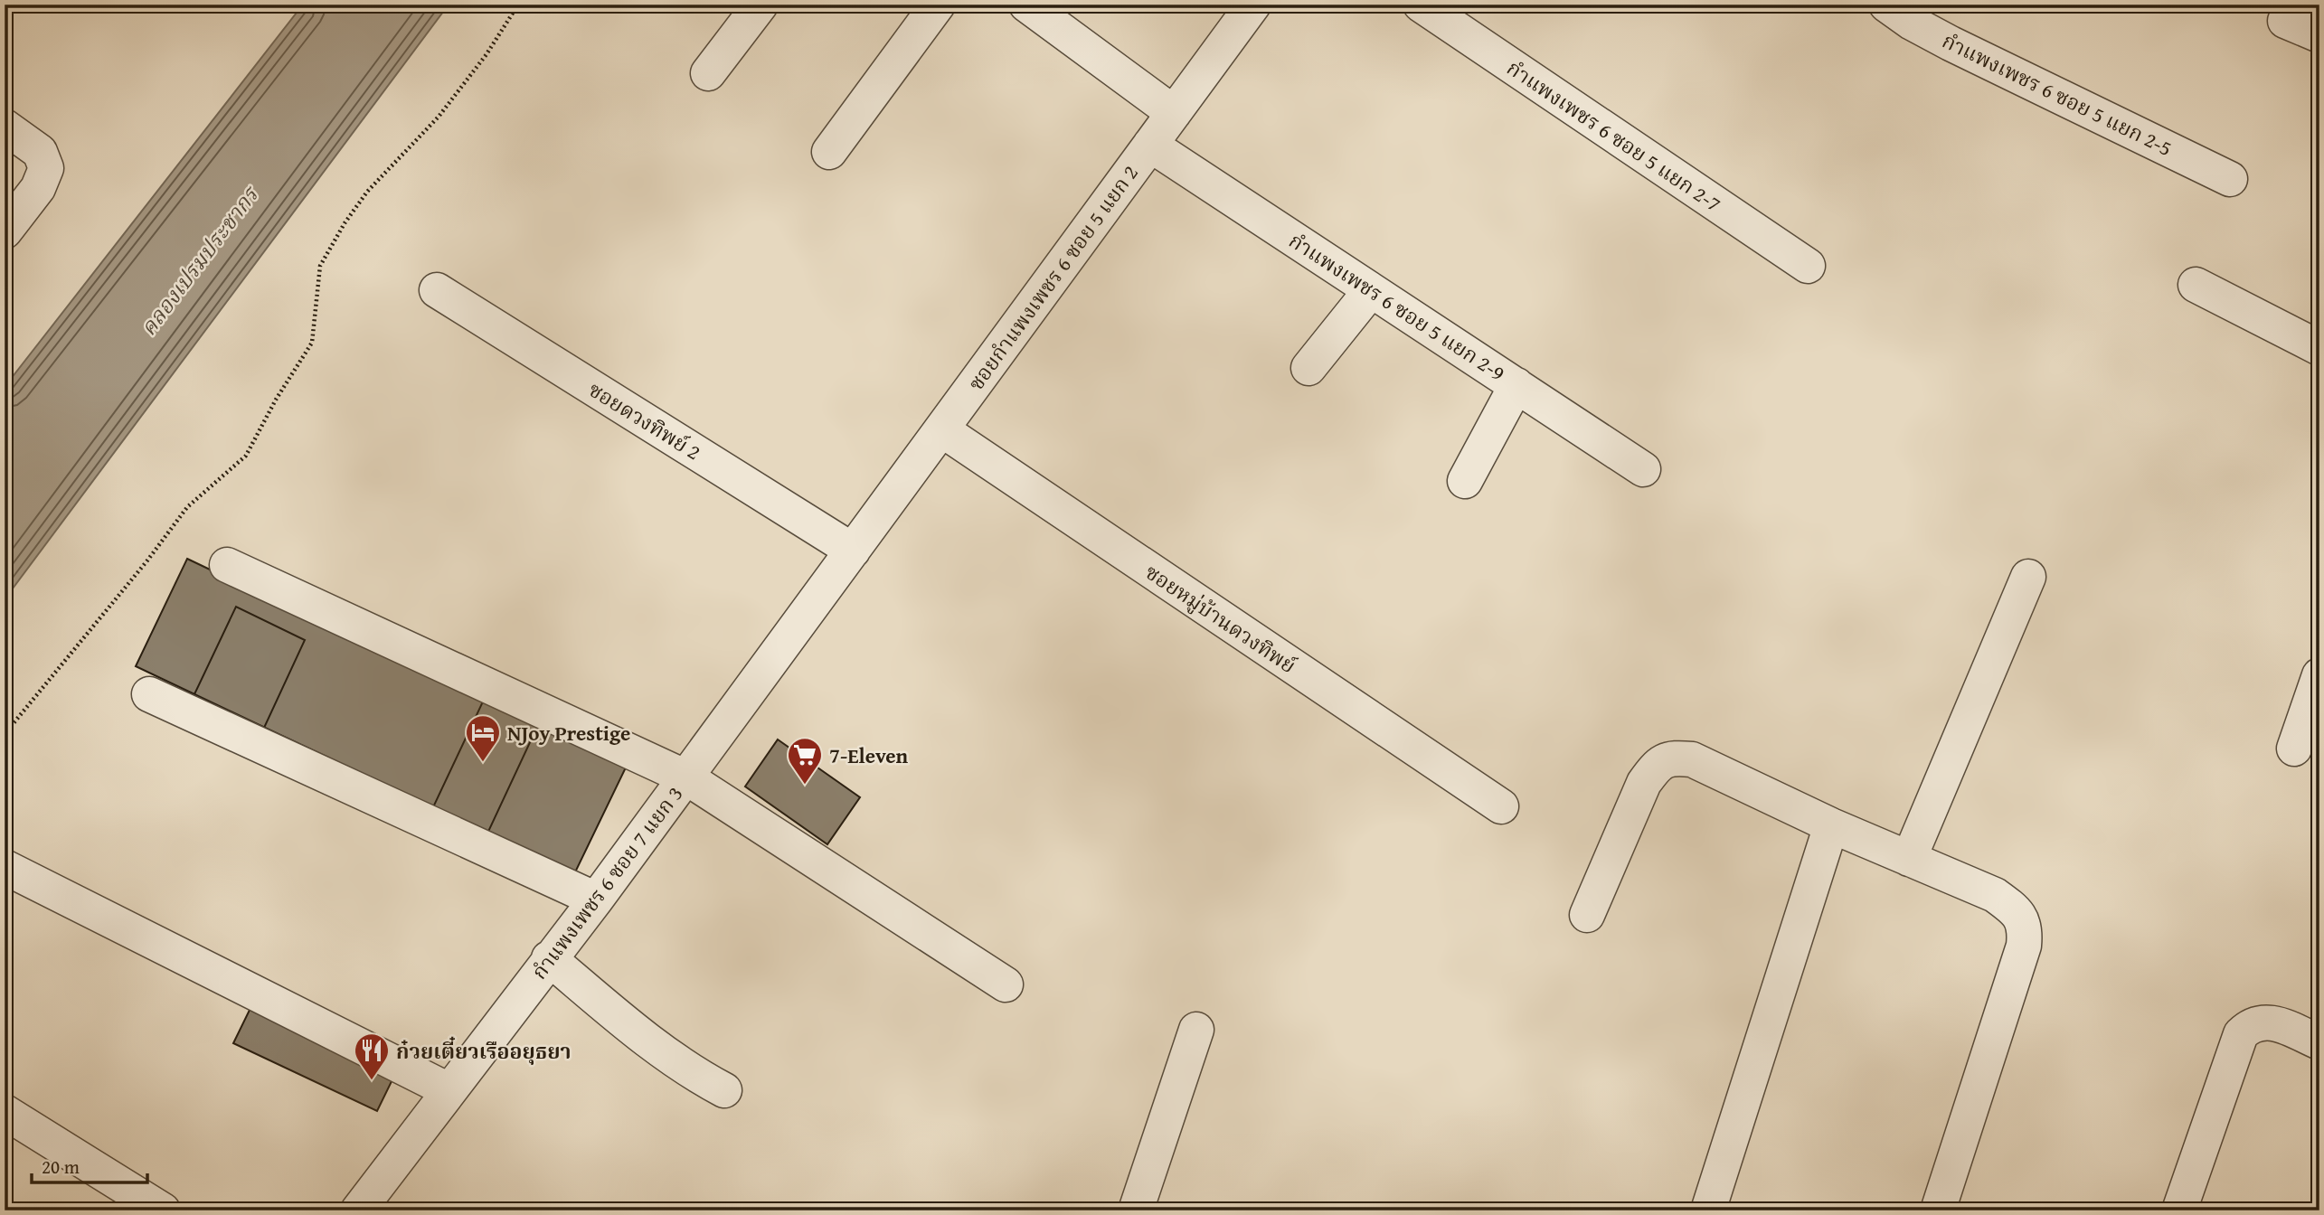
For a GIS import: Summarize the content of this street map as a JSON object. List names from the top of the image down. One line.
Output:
{"streets":{"street":["กำแพงเพชร 6 ซอย 5 แยก 2-5","กำแพงเพชร 6 ซอย 5 แยก 2-7","ซอยกำแพงเพชร 6 ซอย 5 แยก 2","กำแพงเพชร 6 ซอย 5 แยก 2-9","ซอยดวงทิพย์ 2","ซอยหมู่บ้านดวงทิพย์","กำแพงเพชร 6 ซอย 7 แยก 3"]},"crossings":[["ซอยกำแพงเพชร 6 ซอย 5 แยก 2","กำแพงเพชร 6 ซอย 5 แยก 2-9"],["ซอยกำแพงเพชร 6 ซอย 5 แยก 2","ซอยดวงทิพย์ 2"],["ซอยกำแพงเพชร 6 ซอย 5 แยก 2","ซอยหมู่บ้านดวงทิพย์"],["ซอยกำแพงเพชร 6 ซอย 5 แยก 2","กำแพงเพชร 6 ซอย 7 แยก 3"],["ซอยดวงทิพย์ 2","กำแพงเพชร 6 ซอย 7 แยก 3"]],"water":["คลองเปรมประชากร"],"places":{"hotel":["NJoy Prestige"],"supermarket":["7-Eleven"],"restaurant":["ก๋วยเตี๋ยวเรืออยุธยา"]},"scale_bar":"20 m"}
